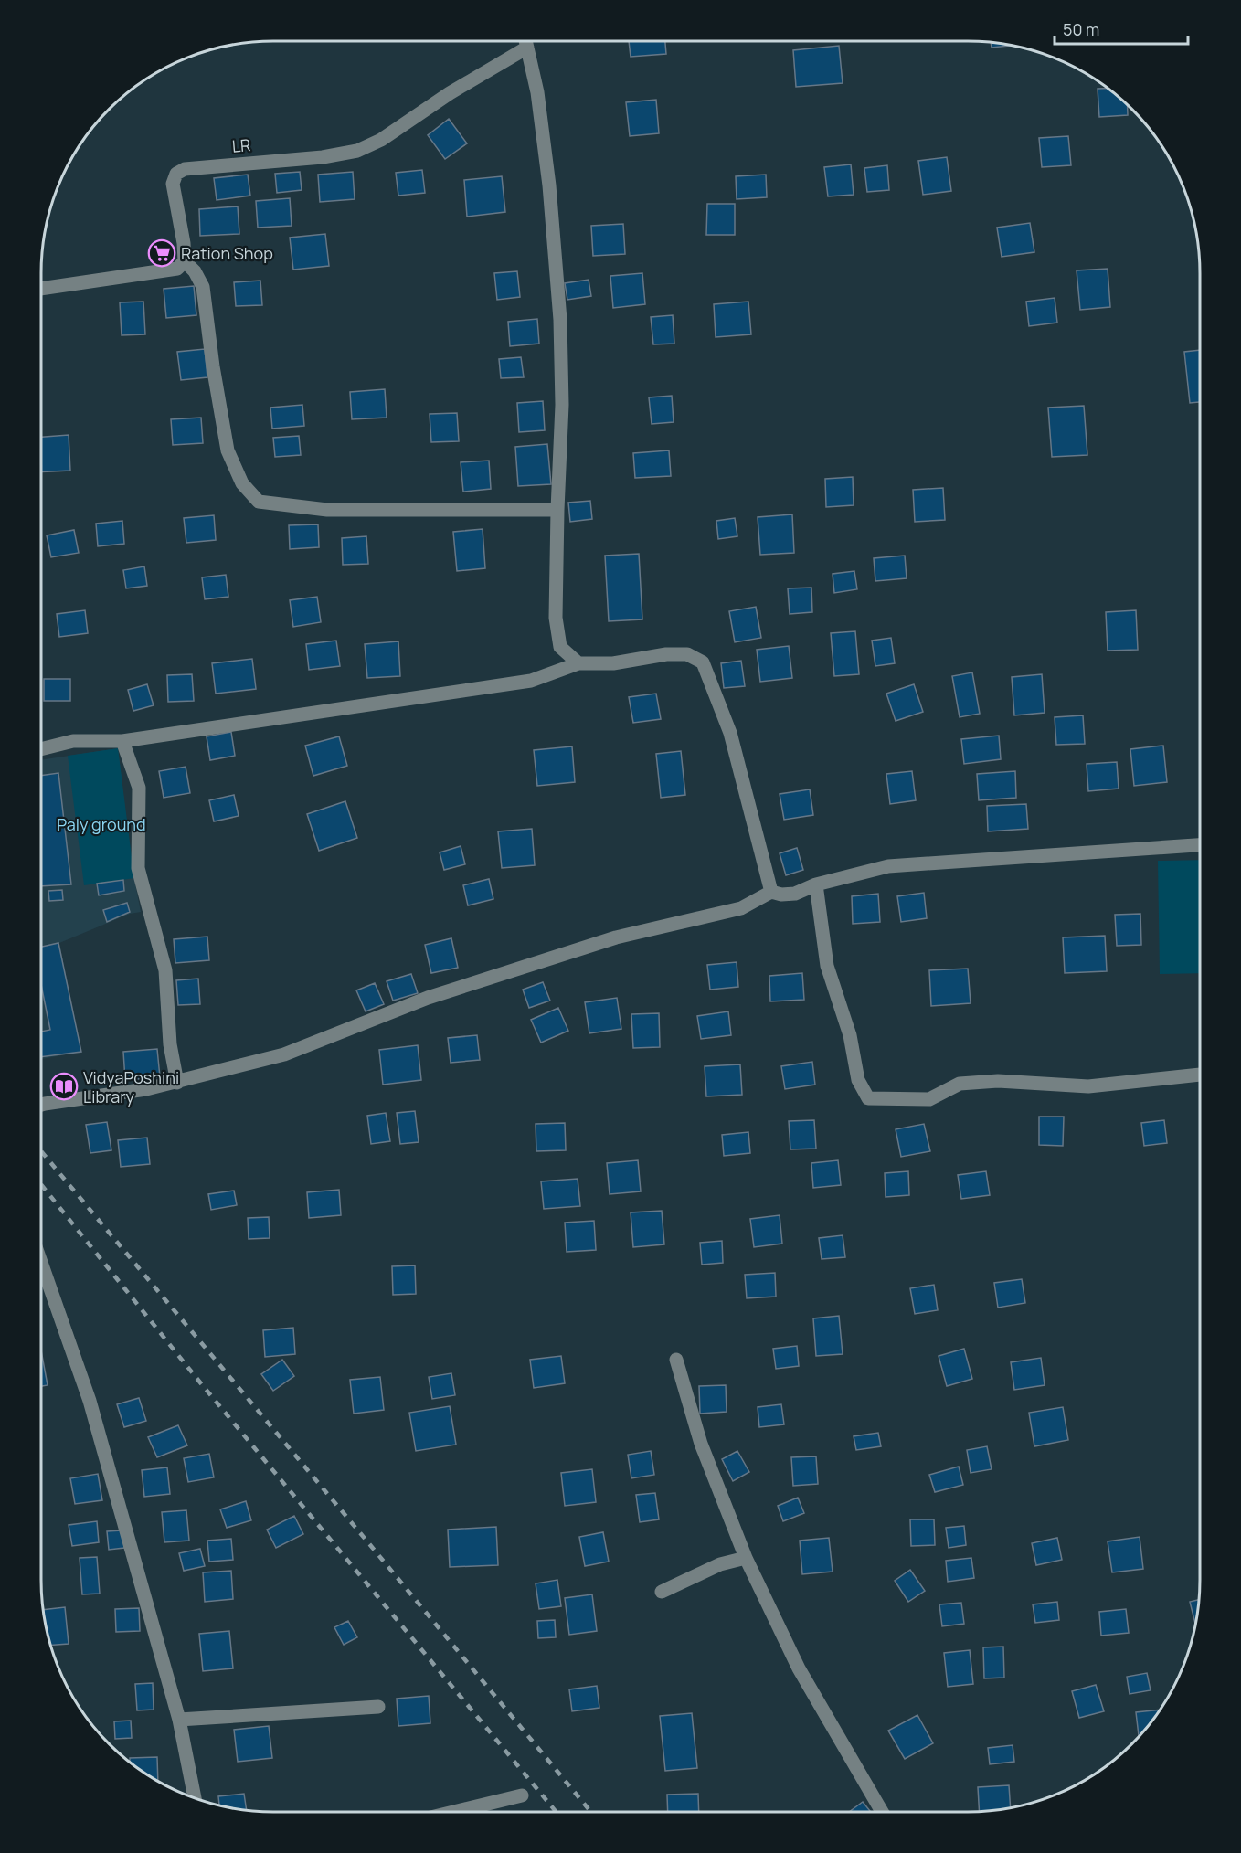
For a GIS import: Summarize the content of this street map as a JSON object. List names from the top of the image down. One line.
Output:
{"streets":{"street":["LR"]},"parks":["Paly ground"],"places":{"supermarket":["Ration Shop"],"library":["VidyaPoshini Library"]},"scale_bar":"50 m"}
